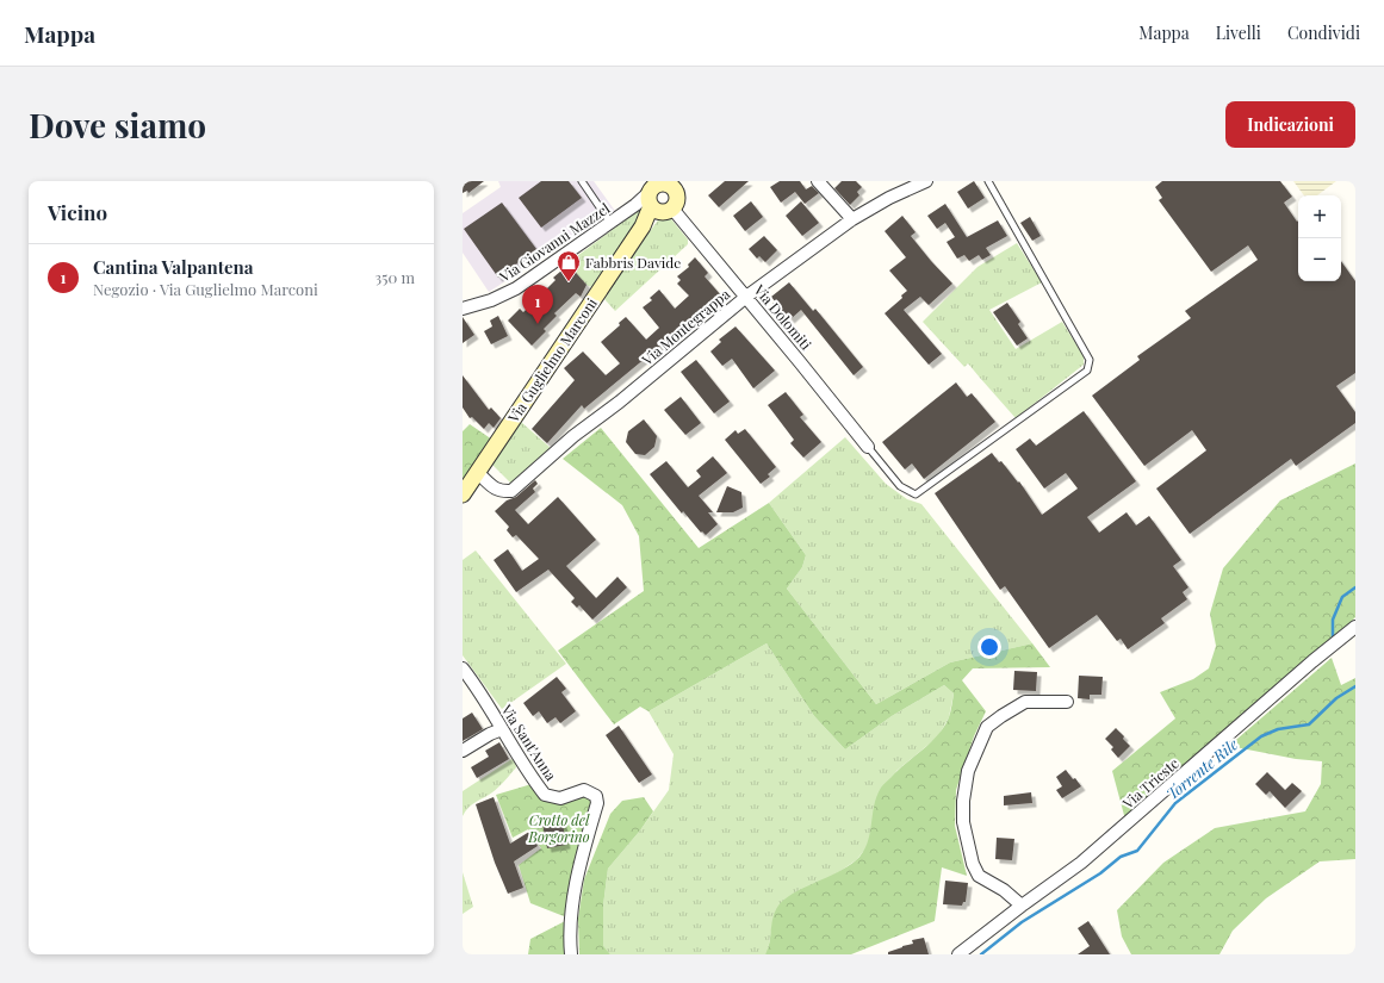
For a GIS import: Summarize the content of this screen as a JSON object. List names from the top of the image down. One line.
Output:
{"streets":{"street":["Via Giovanni Mazzel","Via Dolomiti","Via Montegrappa","Via Guglielmo Marconi","Via Sant'Anna","Via Trieste"]},"crossings":[["Via Giovanni Mazzel","Via Dolomiti"],["Via Giovanni Mazzel","Via Guglielmo Marconi"],["Via Dolomiti","Via Montegrappa"],["Via Dolomiti","Via Guglielmo Marconi"],["Via Montegrappa","Via Guglielmo Marconi"]],"water":["Torrente Rile"],"parks":["Crotto del Borgorino"],"places":{"shop":["Fabbris Davide"]},"page":{"header":"Mappa","nav":["Mappa","Livelli","Condividi"],"buttons":"Indicazioni","title":"Dove siamo","heading":"Vicino","map_buttons":["+","−"],"list":[{"mark":"1","name":"Cantina Valpantena","note":"Negozio · Via Guglielmo Marconi","value":"350 m"}],"pins":"1"}}
